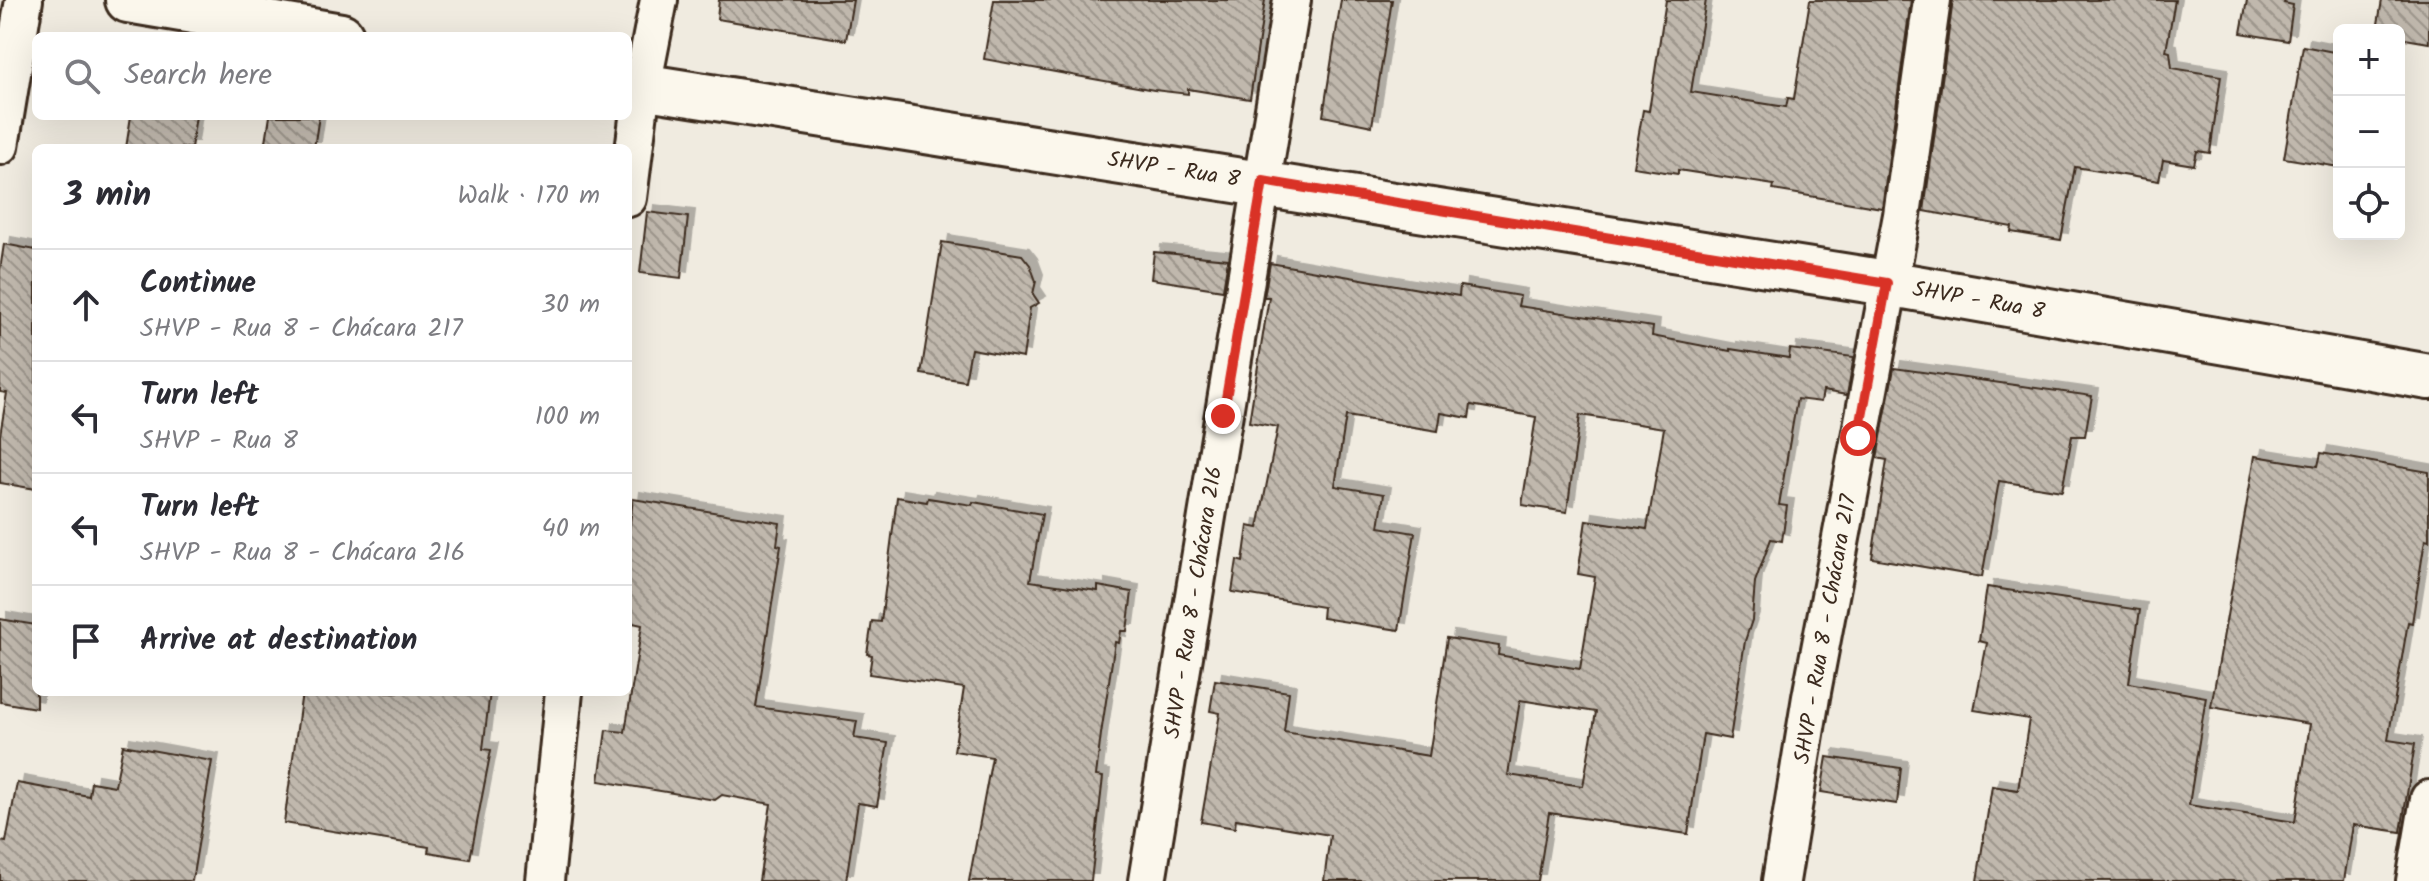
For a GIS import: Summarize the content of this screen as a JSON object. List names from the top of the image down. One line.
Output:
{"streets":{"street":["SHVP - Rua 8","SHVP - Rua 8 - Chácara 216","SHVP - Rua 8 - Chácara 217"]},"crossings":[["SHVP - Rua 8","SHVP - Rua 8 - Chácara 216"],["SHVP - Rua 8","SHVP - Rua 8 - Chácara 217"]],"page":{"map_buttons":["+","−"],"search":"Search here","heading":["3 min","Walk · 170 m"],"list":[["Continue","SHVP - Rua 8 - Chácara 217","30 m"],["Turn left","SHVP - Rua 8","100 m"],["Turn left","SHVP - Rua 8 - Chácara 216","40 m"],"Arrive at destination"]}}
